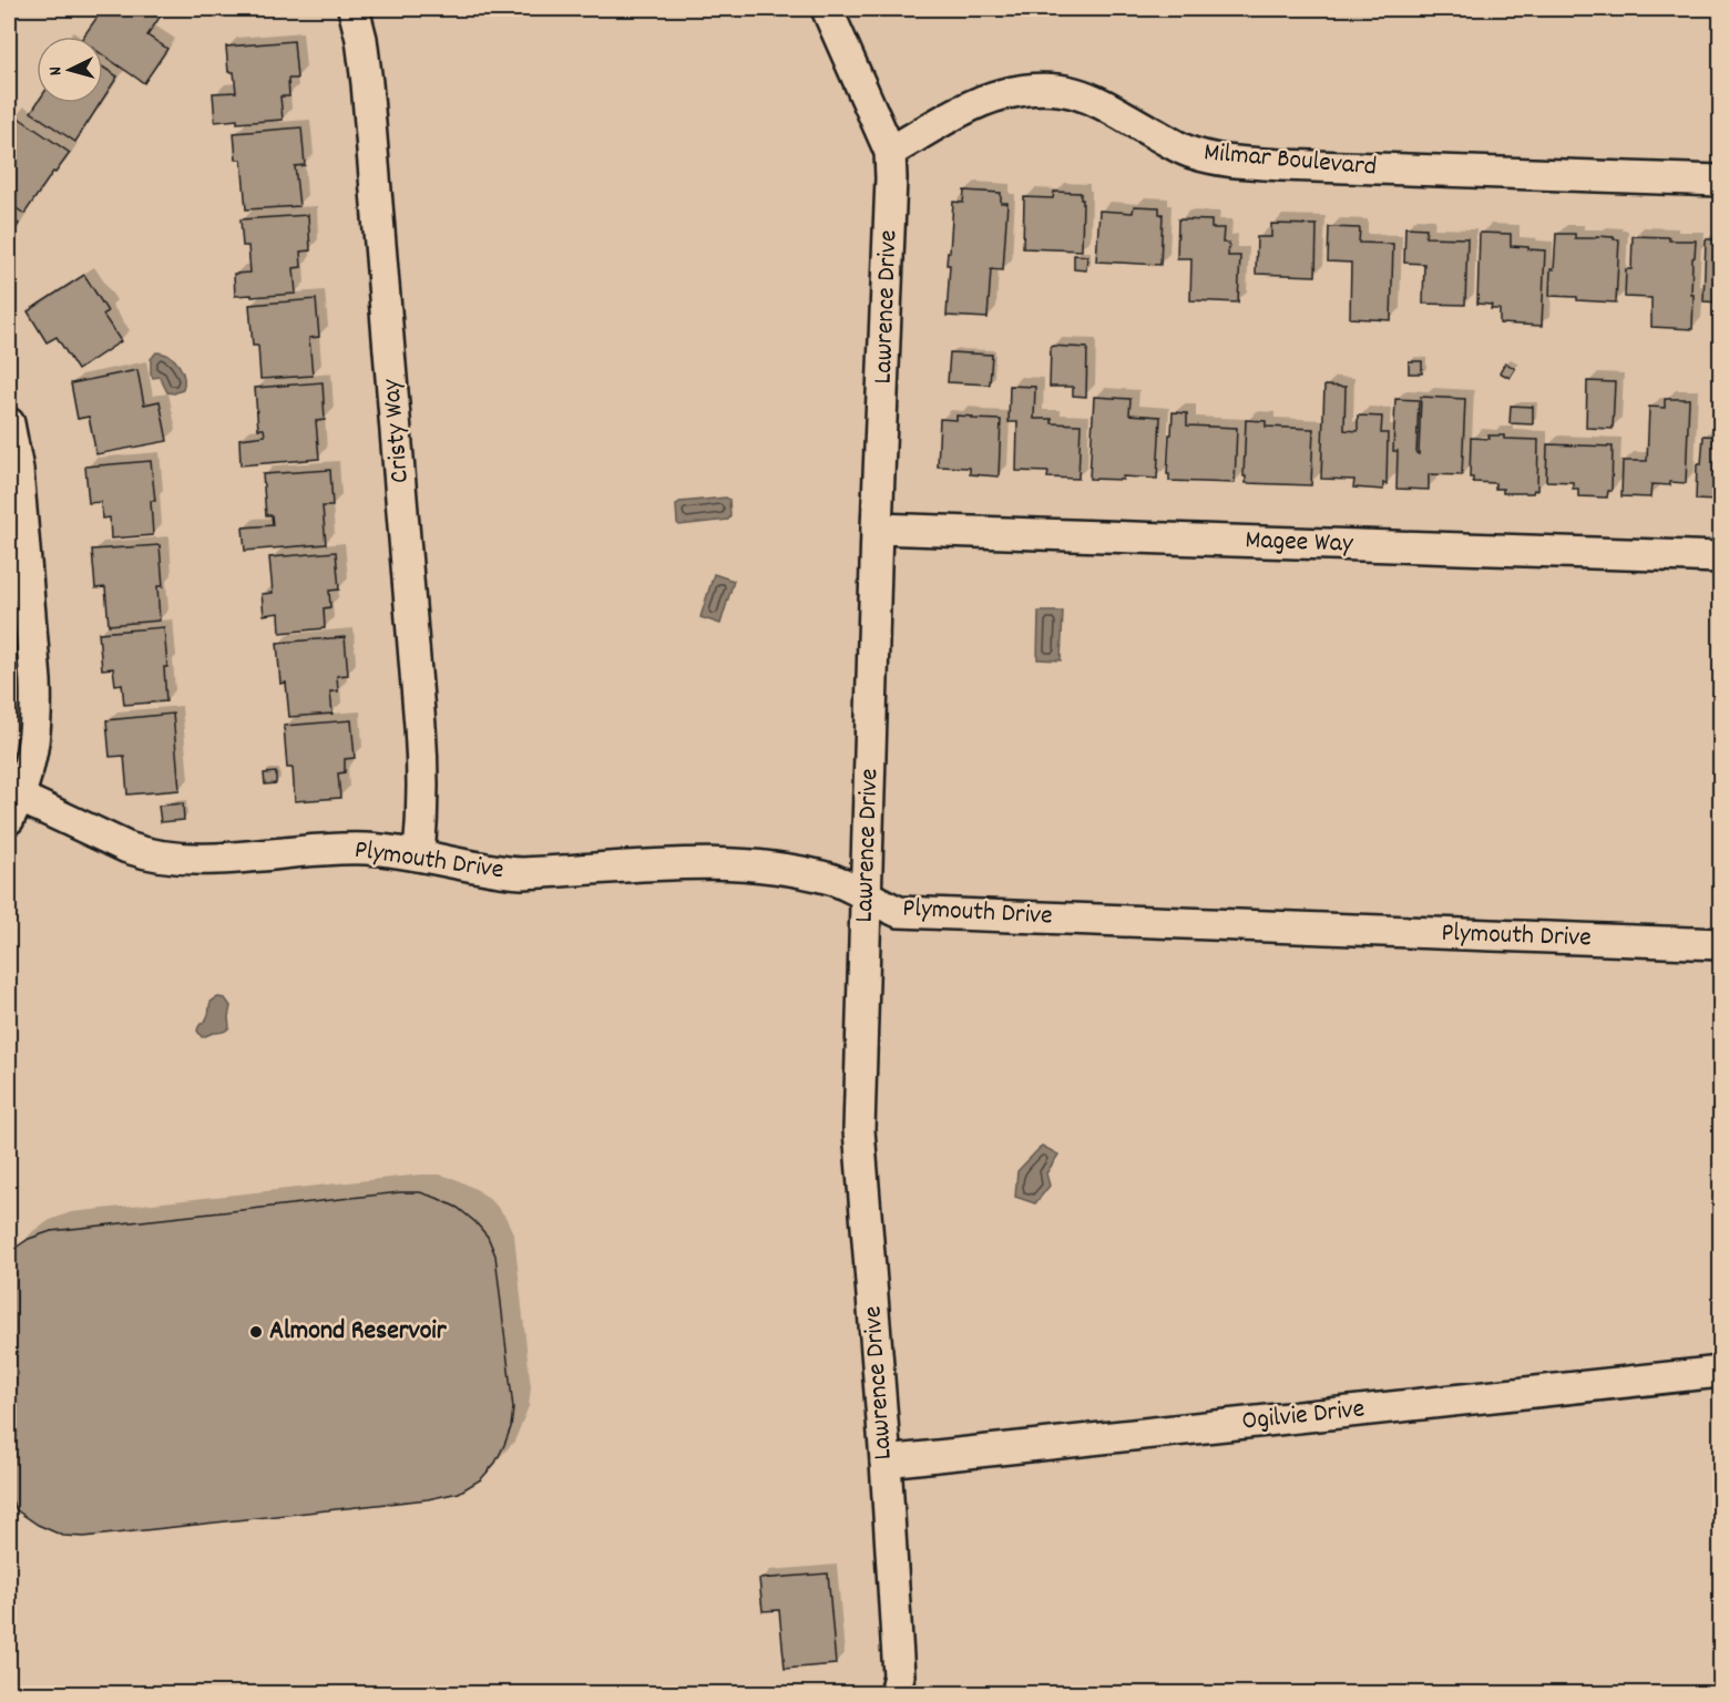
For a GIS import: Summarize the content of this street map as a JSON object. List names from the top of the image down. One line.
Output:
{"streets":{"street":["Milmar Boulevard","Lawrence Drive","Cristy Way","Magee Way","Plymouth Drive","Ogilvie Drive"]},"crossings":[["Milmar Boulevard","Lawrence Drive"],["Lawrence Drive","Magee Way"],["Lawrence Drive","Plymouth Drive"],["Lawrence Drive","Ogilvie Drive"],["Cristy Way","Plymouth Drive"]],"places":["Almond Reservoir"],"north":"left"}
